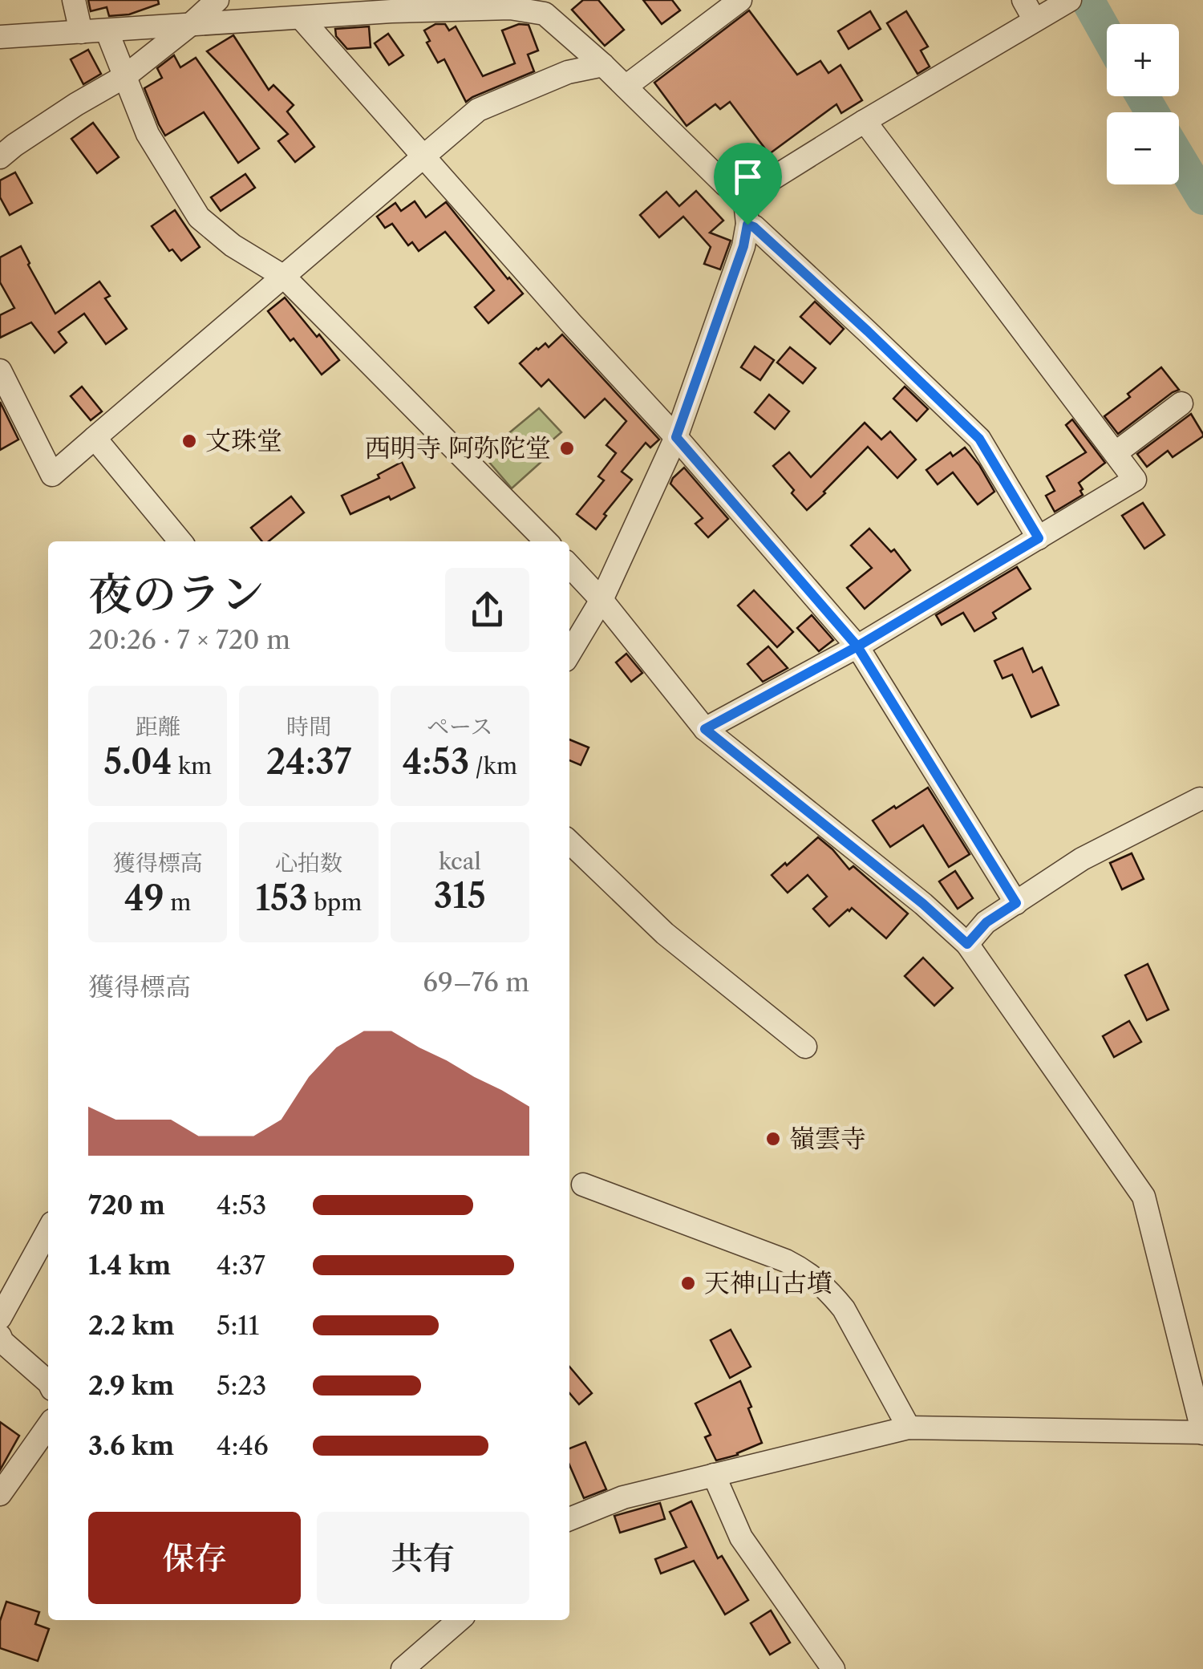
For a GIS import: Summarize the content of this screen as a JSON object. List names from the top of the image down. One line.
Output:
{"places":["文珠堂","西明寺 阿弥陀堂","嶺雲寺","天神山古墳"],"page":{"map_buttons":["+","−"],"heading":["夜のラン","20:26 · 7 × 720 m"],"stats":[["距離","5.04 km"],["時間","24:37"],["ペース","4:53 /km"],["獲得標高","49 m"],["心拍数","153 bpm"],["kcal","315"]],"chart":["獲得標高","69–76 m"],"list":[{"name":"720 m","note":"4:53"},{"name":"1.4 km","note":"4:37"},{"name":"2.2 km","note":"5:11"},{"name":"2.9 km","note":"5:23"},{"name":"3.6 km","note":"4:46"}],"buttons":["保存","共有"]}}
